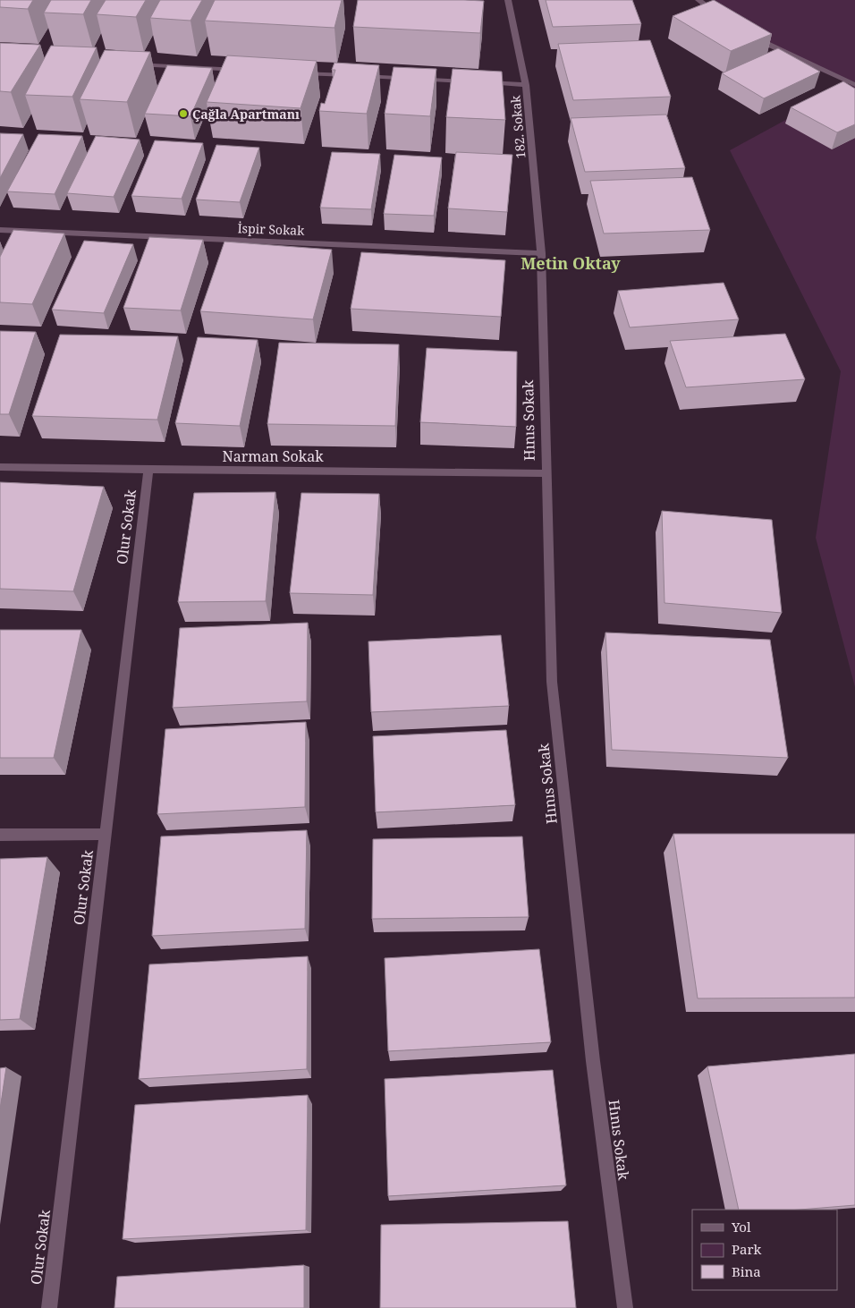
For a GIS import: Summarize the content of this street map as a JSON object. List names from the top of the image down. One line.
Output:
{"streets":{"street":["182. Sokak","İspir Sokak","Hınıs Sokak","Narman Sokak","Olur Sokak"]},"crossings":[["182. Sokak","İspir Sokak"],["182. Sokak","Hınıs Sokak"],["İspir Sokak","Hınıs Sokak"],["Hınıs Sokak","Narman Sokak"],["Narman Sokak","Olur Sokak"]],"districts":["Metin Oktay"],"places":["Çağla Apartmanı"],"legend":["Yol","Park","Bina"]}
